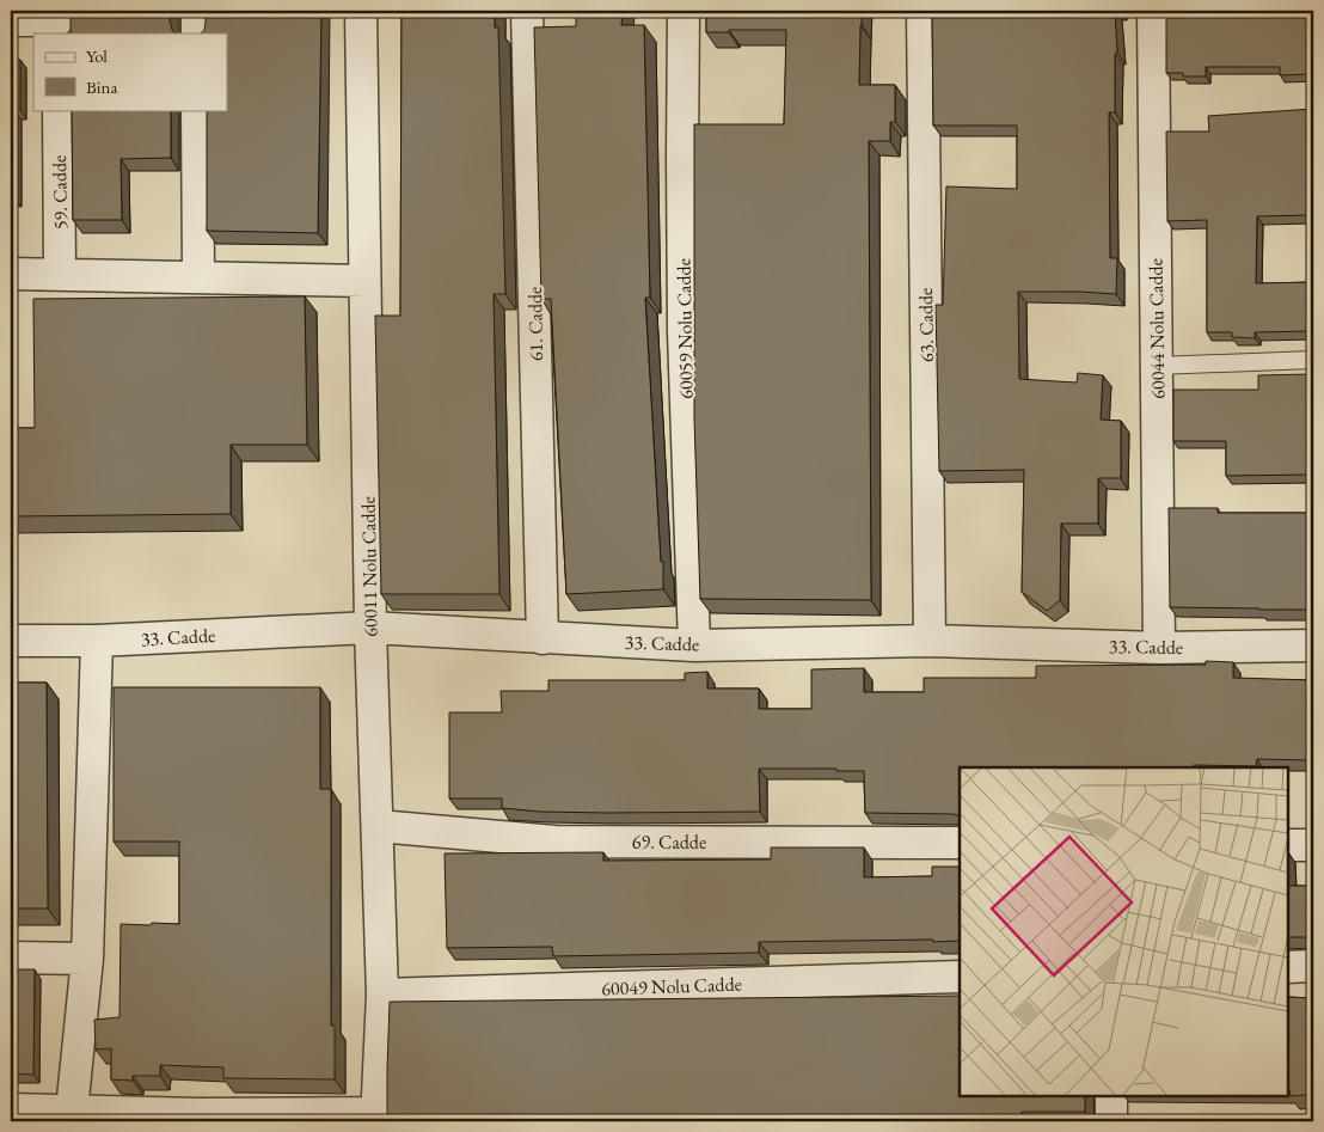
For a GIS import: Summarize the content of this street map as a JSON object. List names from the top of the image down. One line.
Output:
{"streets":{"street":["59. Cadde","61. Cadde","63. Cadde","60059 Nolu Cadde","60044 Nolu Cadde","60011 Nolu Cadde","33. Cadde","69. Cadde","60049 Nolu Cadde"]},"crossings":[["61. Cadde","33. Cadde"],["63. Cadde","33. Cadde"],["60059 Nolu Cadde","33. Cadde"],["60044 Nolu Cadde","33. Cadde"],["60011 Nolu Cadde","33. Cadde"],["60011 Nolu Cadde","69. Cadde"],["60011 Nolu Cadde","60049 Nolu Cadde"]],"legend":["Yol","Bina"]}
